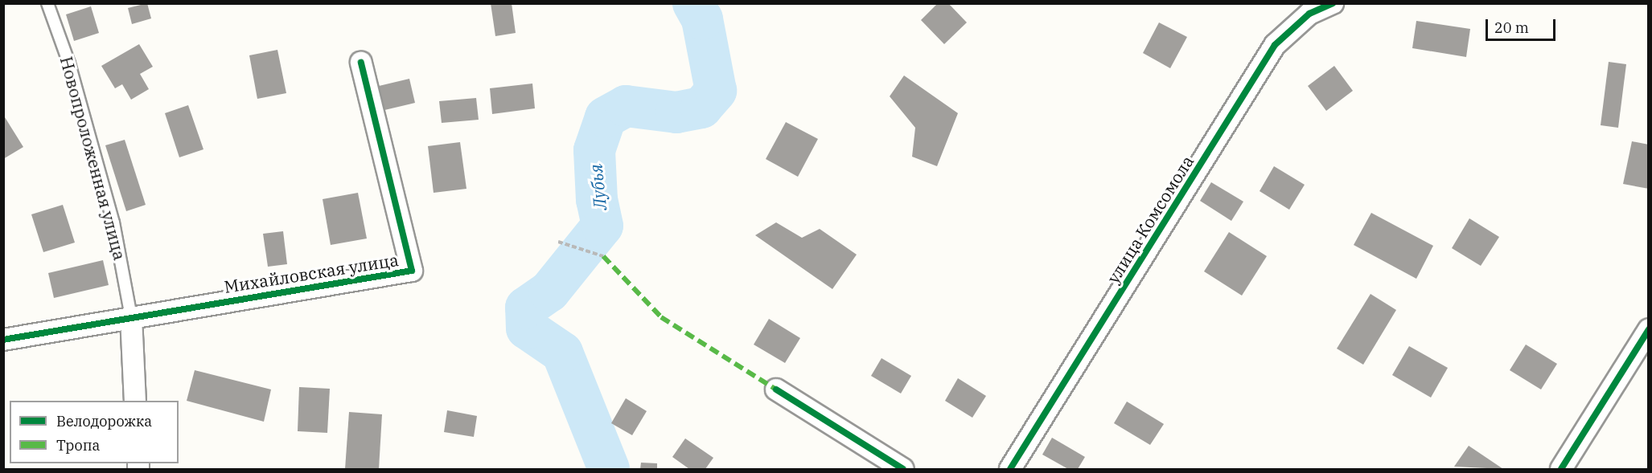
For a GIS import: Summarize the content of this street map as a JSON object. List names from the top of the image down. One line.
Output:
{"streets":{"street":["Новопроложенная улица","улица Комсомола","Михайловская улица"]},"crossings":[["Новопроложенная улица","Михайловская улица"]],"water":["Лубья"],"legend":["Велодорожка","Тропа"],"scale_bar":"20 m"}
